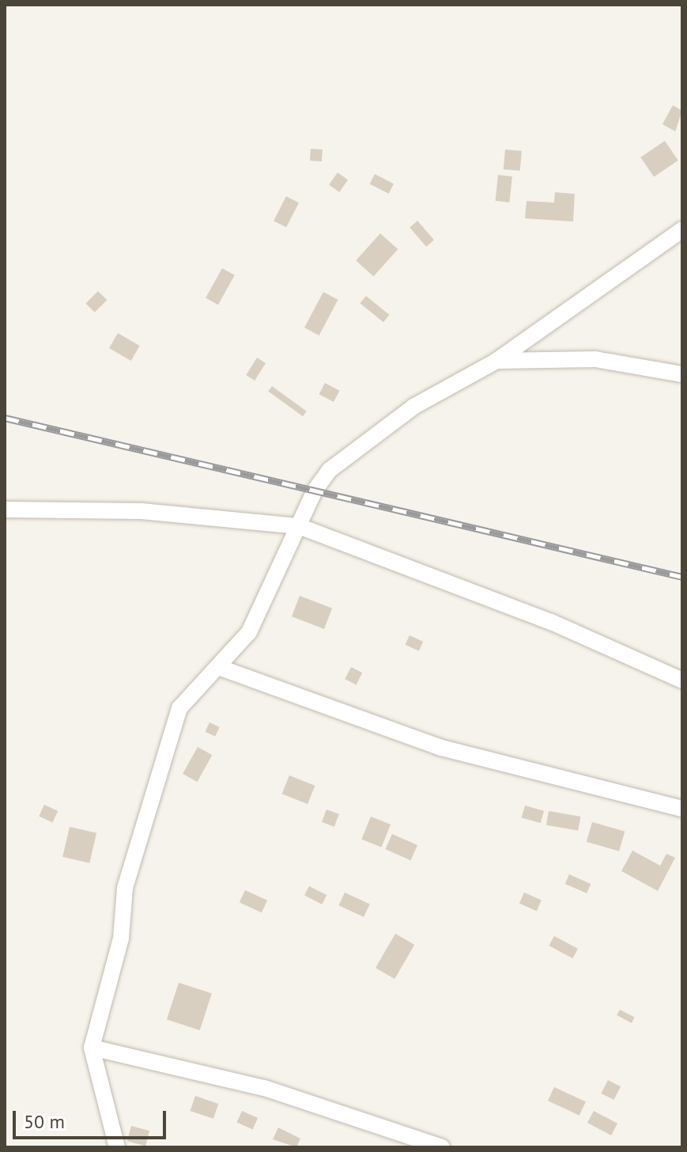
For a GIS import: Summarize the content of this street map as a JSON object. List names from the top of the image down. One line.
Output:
{"scale_bar":"50 m"}
